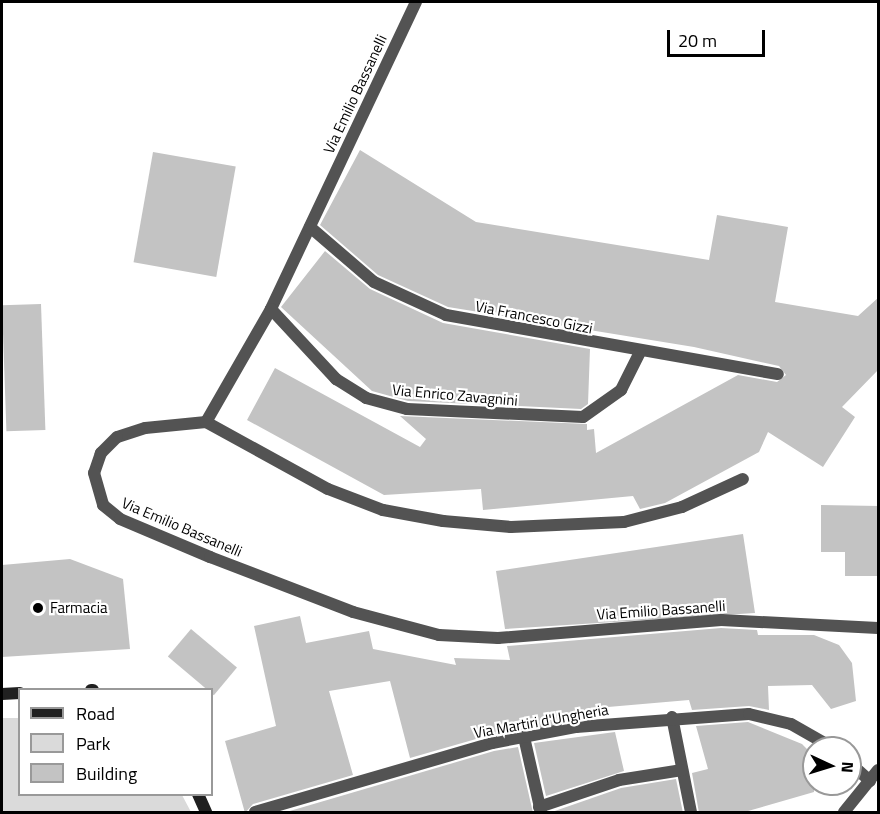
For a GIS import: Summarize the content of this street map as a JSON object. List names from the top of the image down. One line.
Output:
{"streets":{"street":["Via Emilio Bassanelli","Via Francesco Gizzi","Via Enrico Zavagnini","Via Martiri d'Ungheria"]},"crossings":[["Via Emilio Bassanelli","Via Francesco Gizzi"],["Via Emilio Bassanelli","Via Enrico Zavagnini"],["Via Francesco Gizzi","Via Enrico Zavagnini"]],"places":["Farmacia"],"legend":["Road","Park","Building"],"scale_bar":"20 m","north":"right"}
